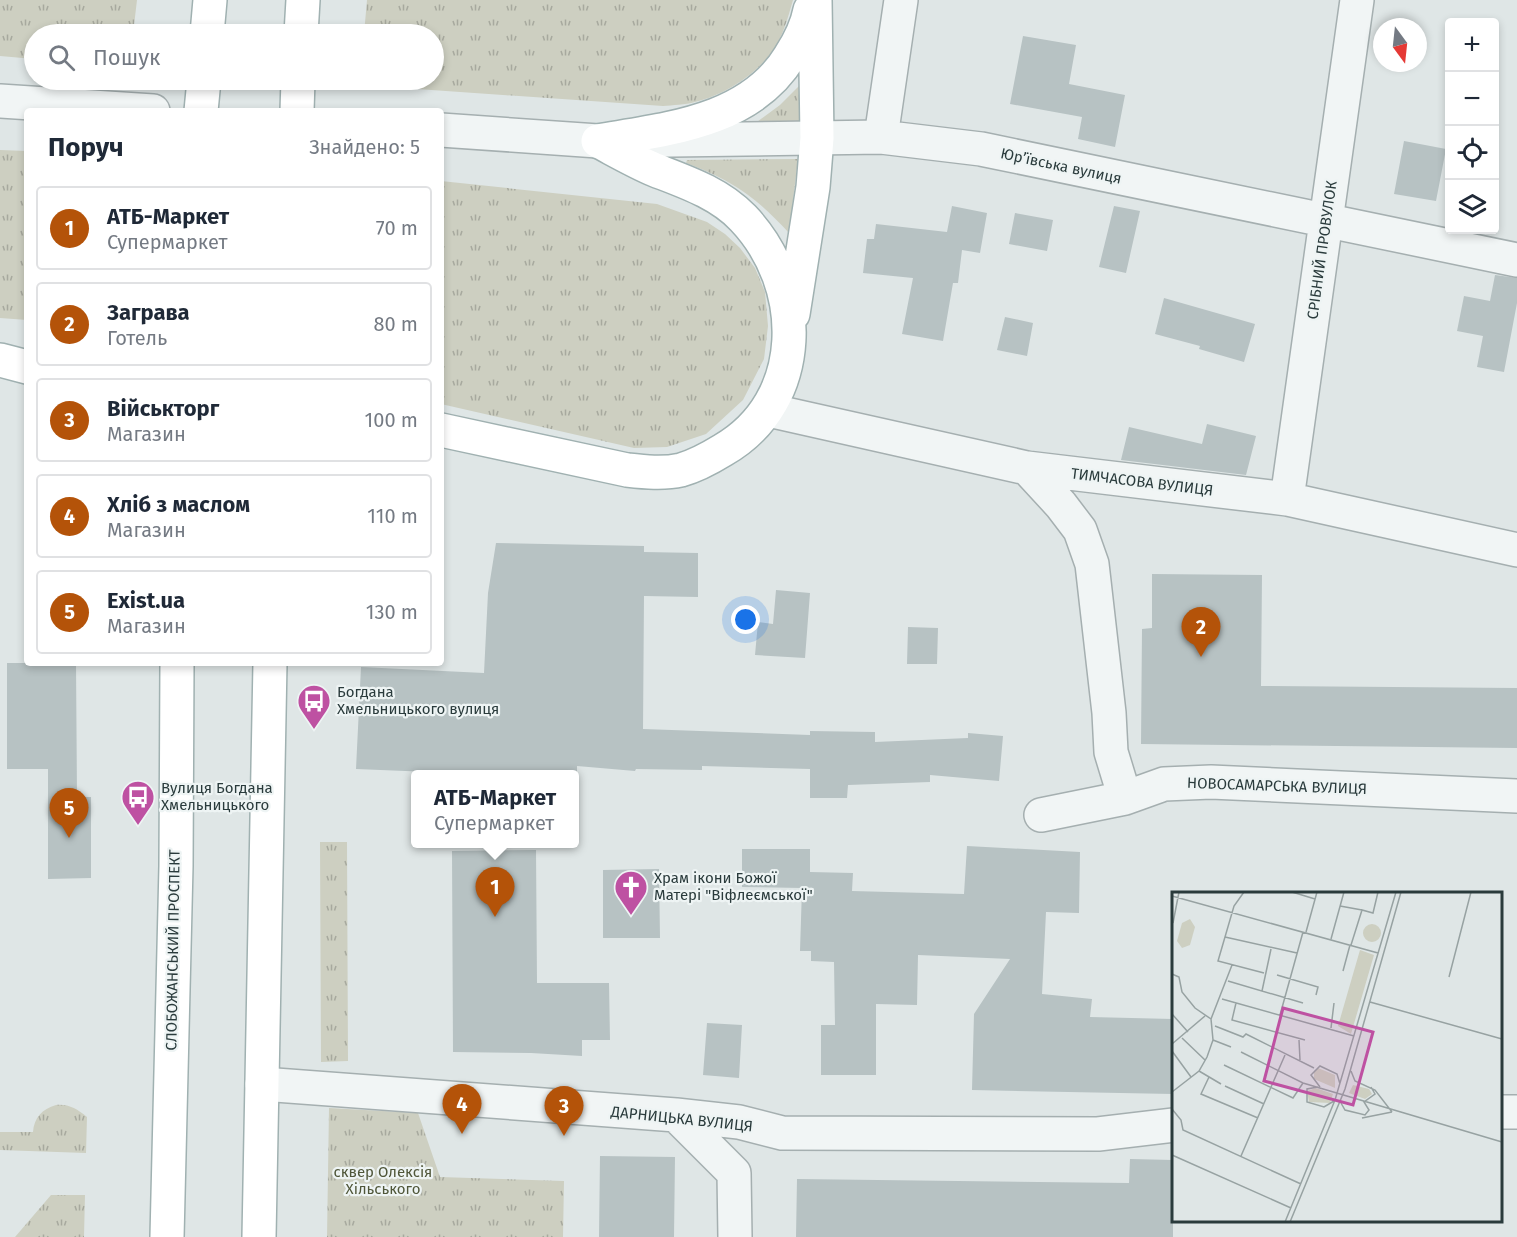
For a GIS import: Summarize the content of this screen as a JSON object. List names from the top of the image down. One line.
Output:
{"streets":{"main road":["СЛОБОЖАНСЬКИЙ ПРОСПЕКТ"],"street":["Юрʼївська вулиця","СРІБНИЙ ПРОВУЛОК","ТИМЧАСОВА ВУЛИЦЯ","НОВОСАМАРСЬКА ВУЛИЦЯ","ДАРНИЦЬКА ВУЛИЦЯ"]},"crossings":[["Юрʼївська вулиця","СРІБНИЙ ПРОВУЛОК"],["СРІБНИЙ ПРОВУЛОК","ТИМЧАСОВА ВУЛИЦЯ"]],"parks":["сквер Олексія Хільського"],"places":{"bus stop":["Богдана Хмельницького вулиця","Вулиця Богдана Хмельницького"],"church":["Храм ікони Божої Матері \"Віфлеємської\""]},"north":"bottom","page":{"map_buttons":["+","−"],"search":"Пошук","heading":["Поруч","Знайдено: 5"],"list":[{"mark":"1","name":"АТБ-Маркет","note":"Супермаркет","value":"70 m"},{"mark":"2","name":"Заграва","note":"Готель","value":"80 m"},{"mark":"3","name":"Військторг","note":"Магазин","value":"100 m"},{"mark":"4","name":"Хліб з маслом","note":"Магазин","value":"110 m"},{"mark":"5","name":"Exist.ua","note":"Магазин","value":"130 m"}],"pins":["2","5","1","4","3"],"popup":["АТБ-Маркет","Супермаркет"]}}
